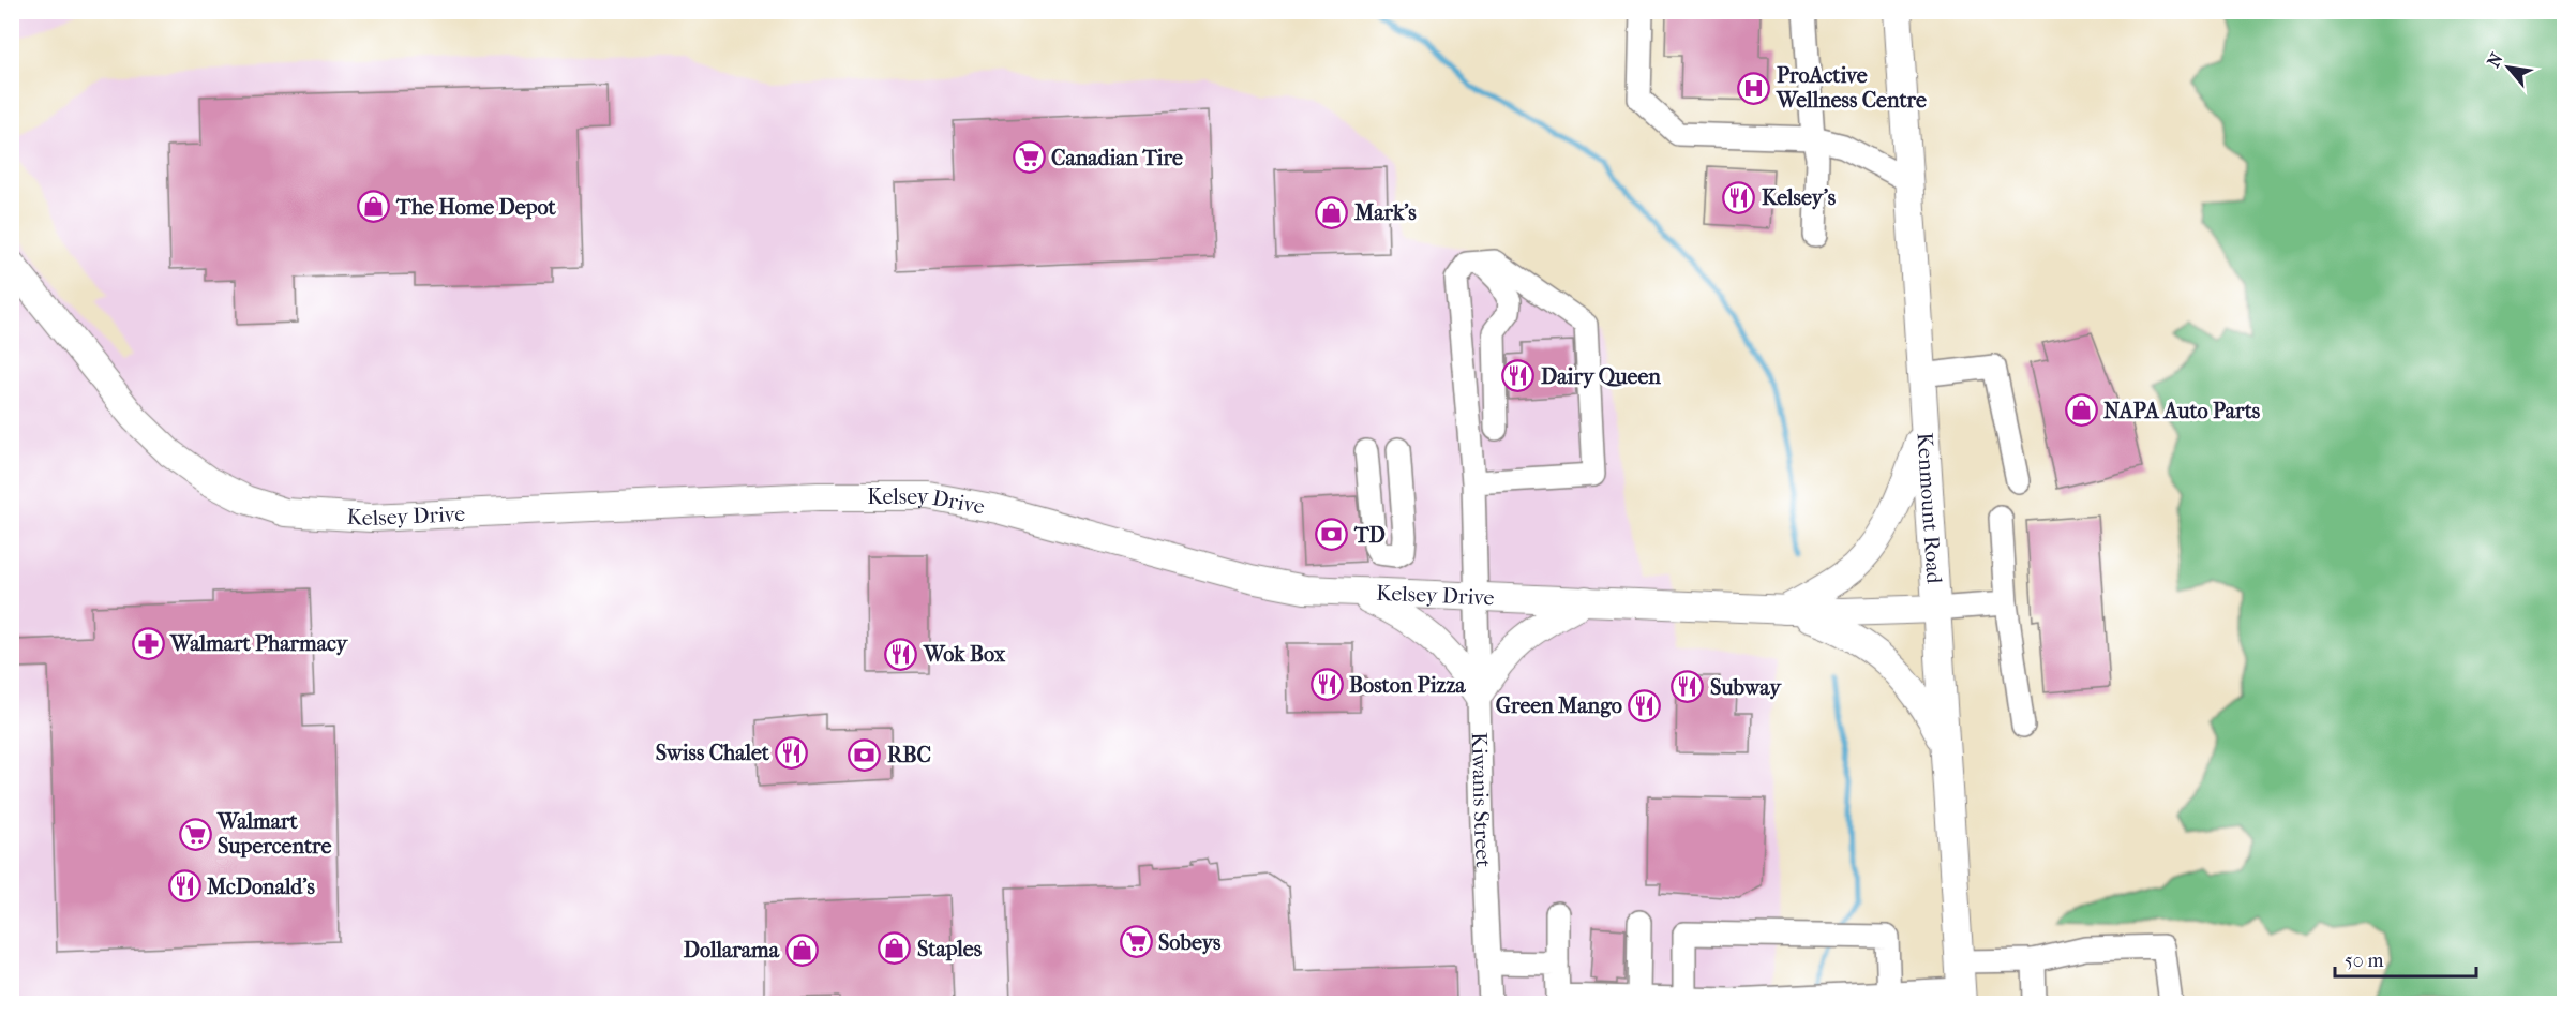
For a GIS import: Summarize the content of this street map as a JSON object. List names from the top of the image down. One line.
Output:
{"streets":{"main road":["Kelsey Drive","Kenmount Road"],"street":["Kiwanis Street"]},"crossings":[["Kelsey Drive","Kenmount Road"],["Kelsey Drive","Kiwanis Street"]],"places":{"hospital":["ProActive Wellness Centre"],"supermarket":["Canadian Tire","Walmart Supercentre","Sobeys"],"restaurant":["Kelsey's","Dairy Queen","Wok Box","Boston Pizza","Subway","Green Mango","Swiss Chalet","McDonald's"],"shop":["The Home Depot","Mark's","NAPA Auto Parts","Staples","Dollarama"],"bank":["TD","RBC"],"pharmacy":["Walmart Pharmacy"]},"scale_bar":"50 m","north":"top left"}
